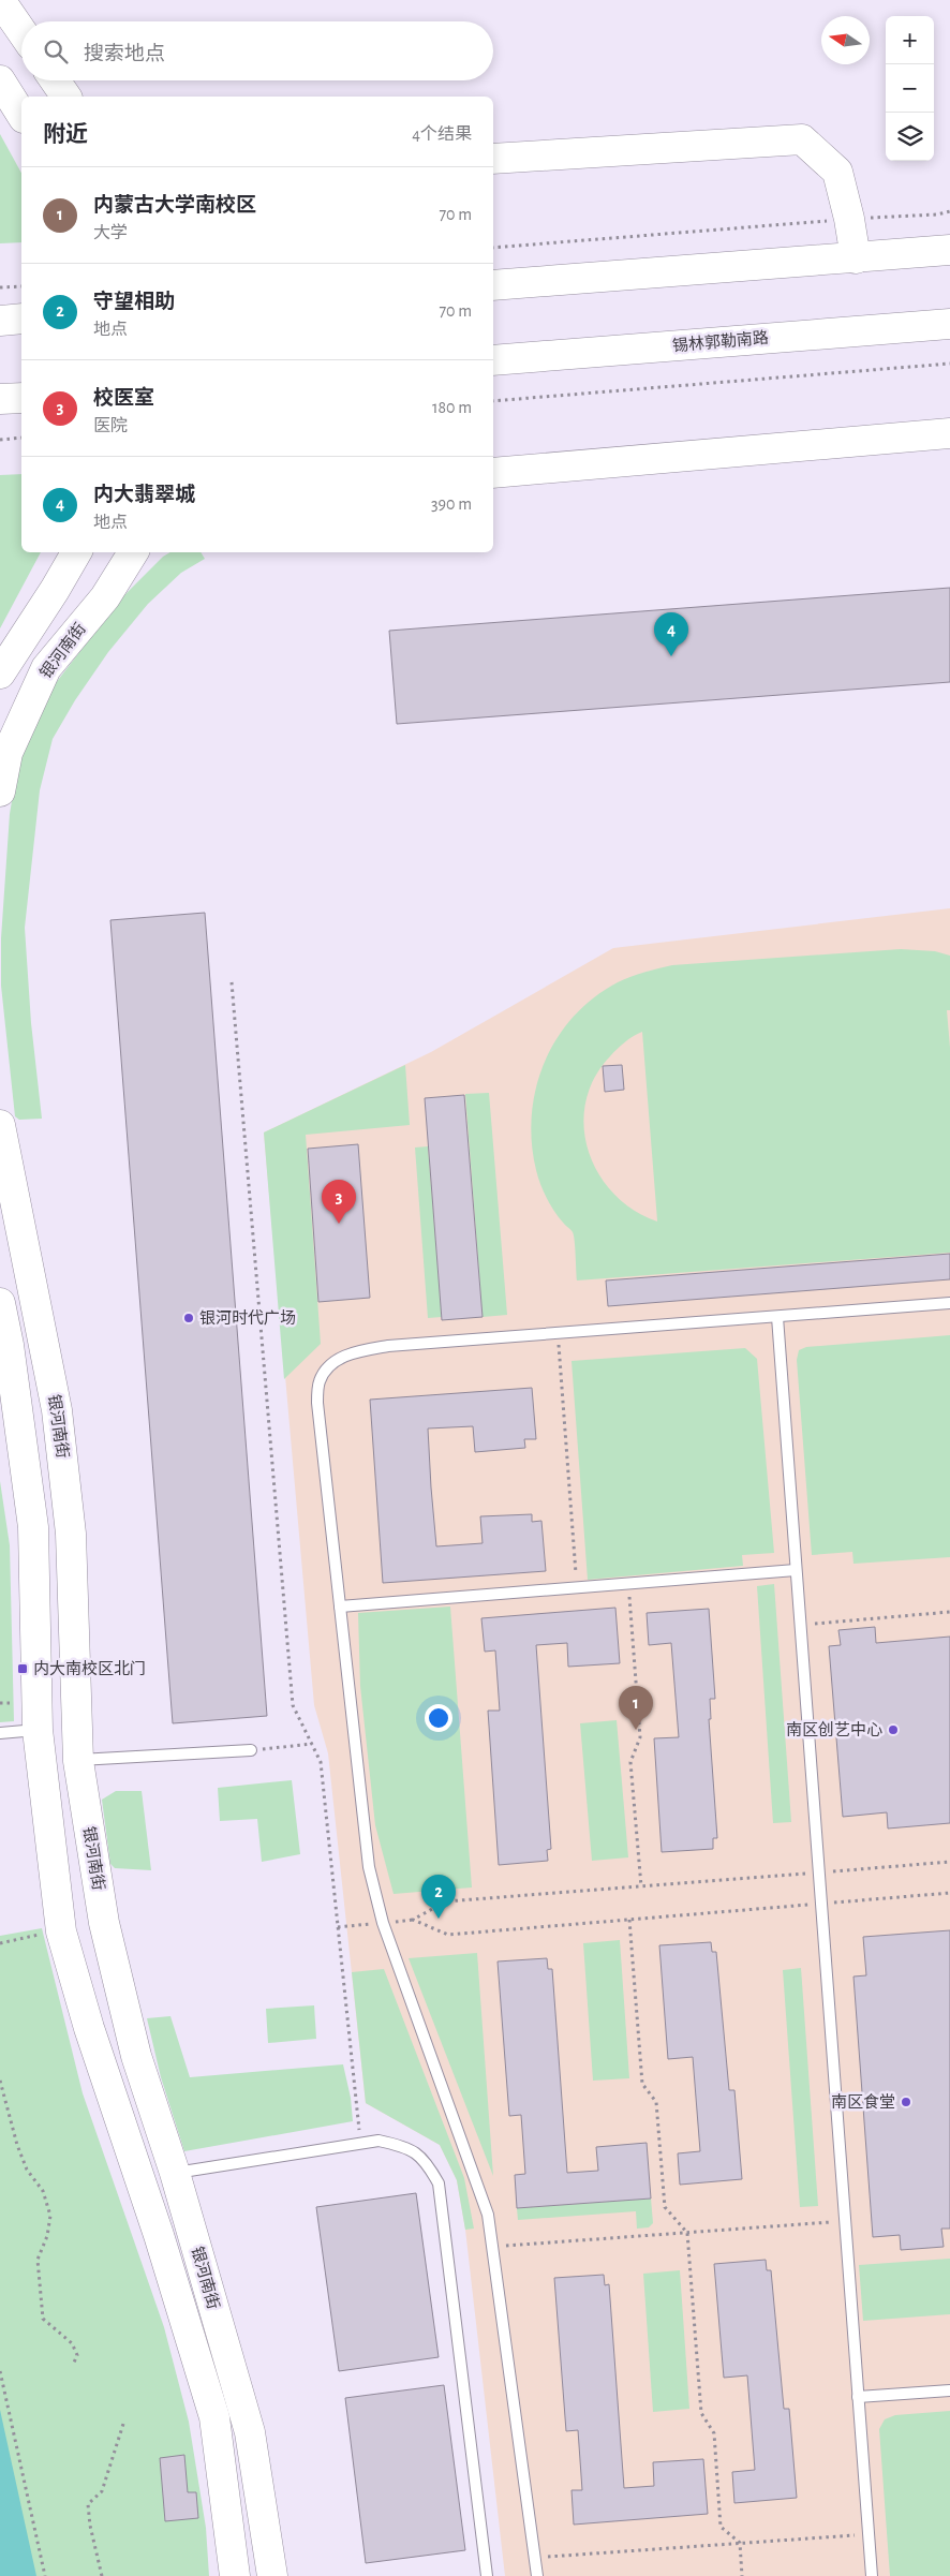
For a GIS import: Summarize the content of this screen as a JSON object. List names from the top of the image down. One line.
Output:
{"streets":{"main road":["锡林郭勒南路","银河南街"]},"places":{"other":["银河时代广场","南区创艺中心","南区食堂"],"transit":["内大南校区北门"]},"north":"left","page":{"map_buttons":["+","−"],"search":"搜索地点","heading":["附近","4个结果"],"list":[{"mark":"1","name":"内蒙古大学南校区","note":"大学","value":"70 m"},{"mark":"2","name":"守望相助","note":"地点","value":"70 m"},{"mark":"3","name":"校医室","note":"医院","value":"180 m"},{"mark":"4","name":"内大翡翠城","note":"地点","value":"390 m"}],"pins":["4","3","1","2"]}}
